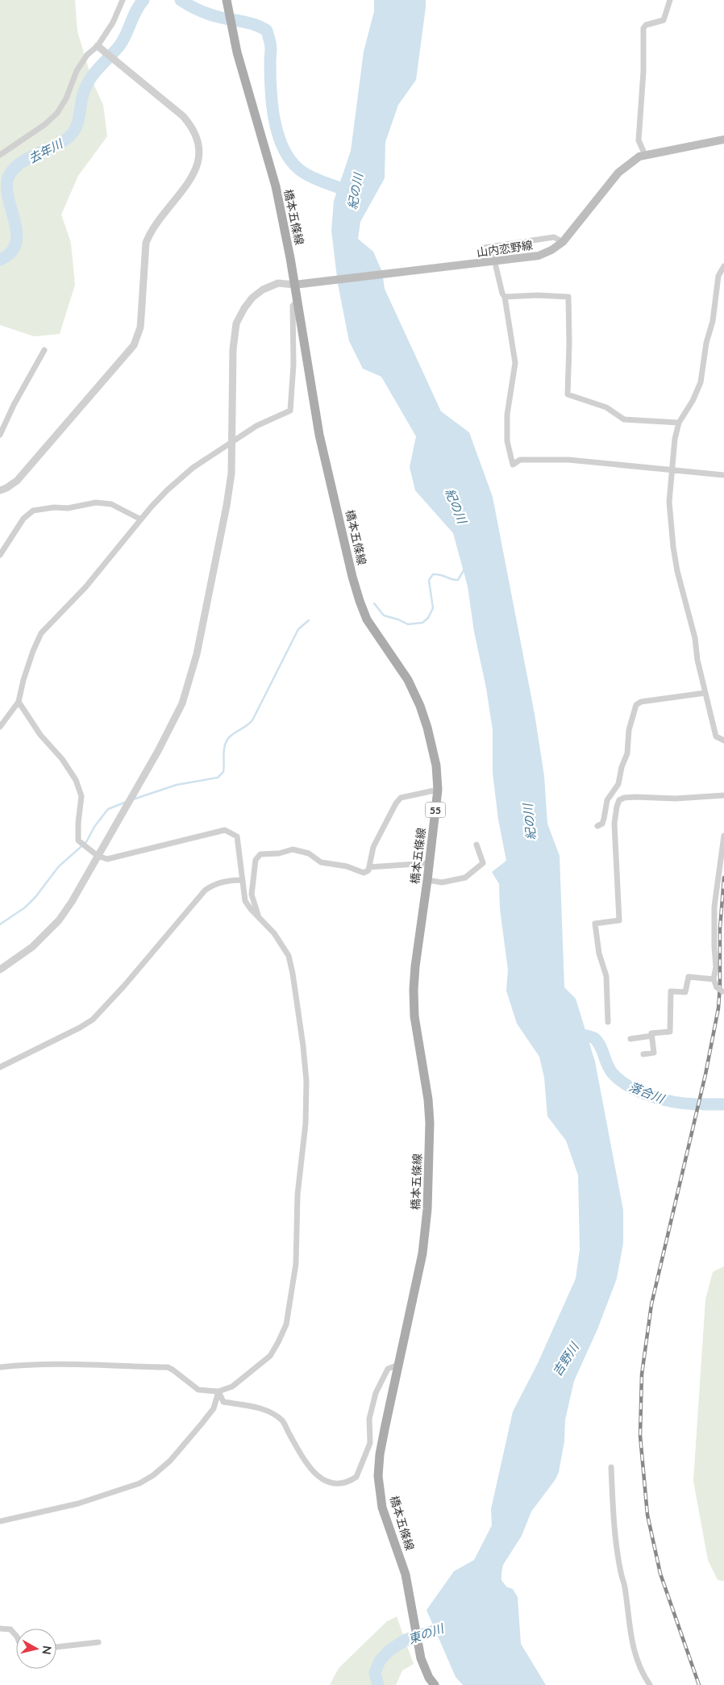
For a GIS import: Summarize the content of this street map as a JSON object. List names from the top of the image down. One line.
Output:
{"streets":{"main road":["橋本五條線","山内恋野線","55"]},"crossings":[["橋本五條線","山内恋野線"]],"water":["去年川","紀の川","落合川","吉野川","東の川"],"north":"right"}
